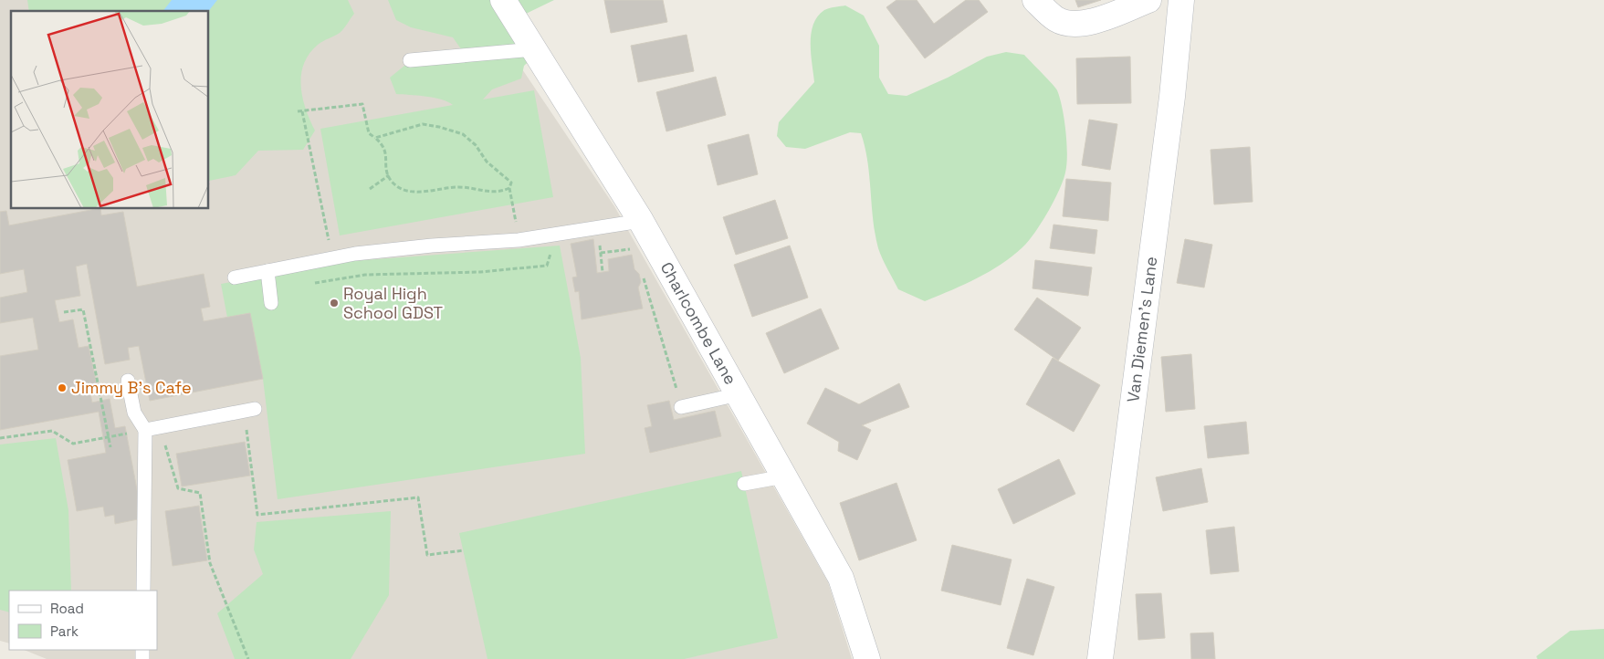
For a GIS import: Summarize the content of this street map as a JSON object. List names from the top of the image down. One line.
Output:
{"streets":{"street":["Charlcombe Lane","Van Diemen's Lane"]},"places":["Royal High School GDST","Jimmy B's Cafe"],"legend":["Road","Park"]}
